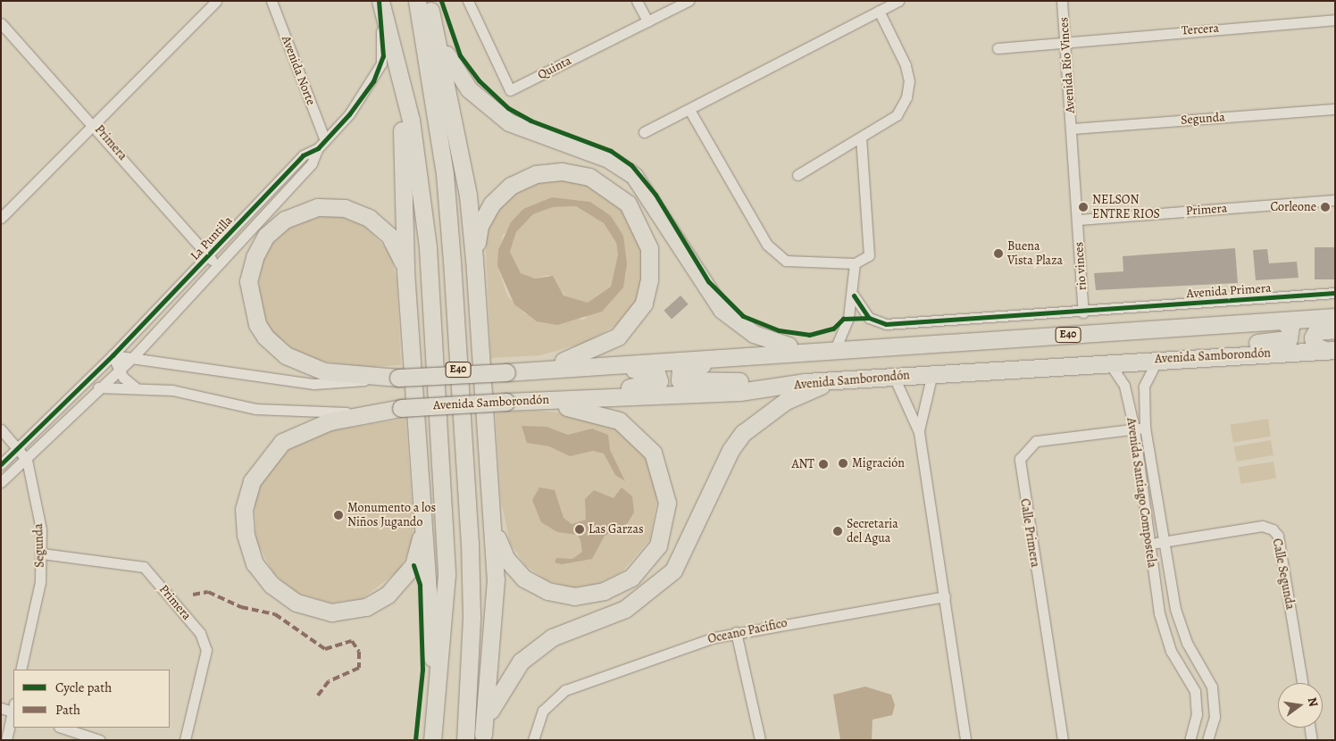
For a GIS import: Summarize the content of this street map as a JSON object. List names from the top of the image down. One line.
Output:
{"streets":{"highway":["E40","Avenida Samborondón"],"street":["Tercera","Avenida Río Vinces","Quinta","Avenida Norte","Segunda","Primera","La Puntilla","rio vinces","Avenida Primera","Avenida Santiago Compostela","Calle Primera","Calle Segunda","Oceano Pacifico"]},"crossings":[["Tercera","Avenida Río Vinces"],["Avenida Río Vinces","Segunda"],["Avenida Río Vinces","Primera"],["Avenida Río Vinces","rio vinces"],["Avenida Norte","La Puntilla"],["Segunda","Primera"],["Segunda","La Puntilla"],["Primera","La Puntilla"],["Primera","rio vinces"],["La Puntilla","E40"],["rio vinces","Avenida Primera"],["Avenida Samborondón","Avenida Santiago Compostela"],["Avenida Santiago Compostela","Calle Primera"],["Avenida Santiago Compostela","Calle Segunda"]],"places":["NELSON ENTRE RIOS","Corleone","Buena Vista Plaza","Migración","ANT","Monumento a los Niños Jugando","Las Garzas","Secretaria del Agua"],"legend":["Cycle path","Path"],"north":"right"}
